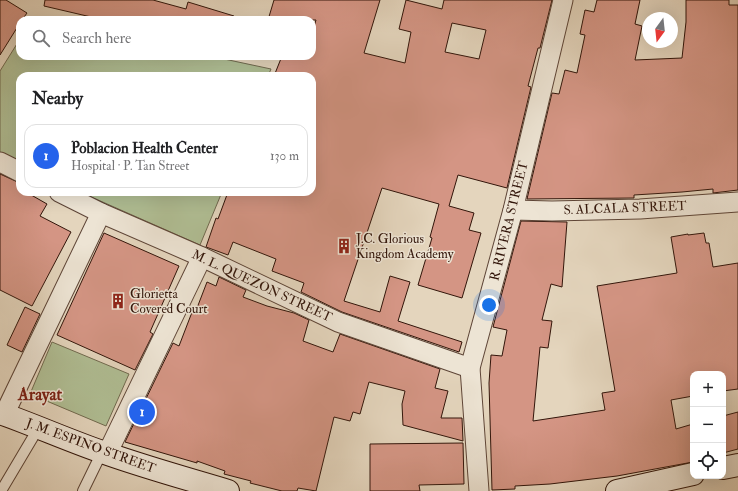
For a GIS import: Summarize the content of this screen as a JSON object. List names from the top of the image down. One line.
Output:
{"streets":{"main road":["J. M. ESPINO STREET"],"street":["S. ALCALA STREET","R. RIVERA STREET","M. L. QUEZON STREET"]},"crossings":[["S. ALCALA STREET","R. RIVERA STREET"],["R. RIVERA STREET","M. L. QUEZON STREET"]],"districts":["Arayat"],"places":{"building":["J.C. Glorious Kingdom Academy","Glorietta Covered Court"]},"north":"bottom","page":{"search":"Search here","heading":"Nearby","list":[{"mark":"1","name":"Poblacion Health Center","note":"Hospital · P. Tan Street","value":"130 m"}],"map_buttons":["+","−"],"pins":"1"}}
